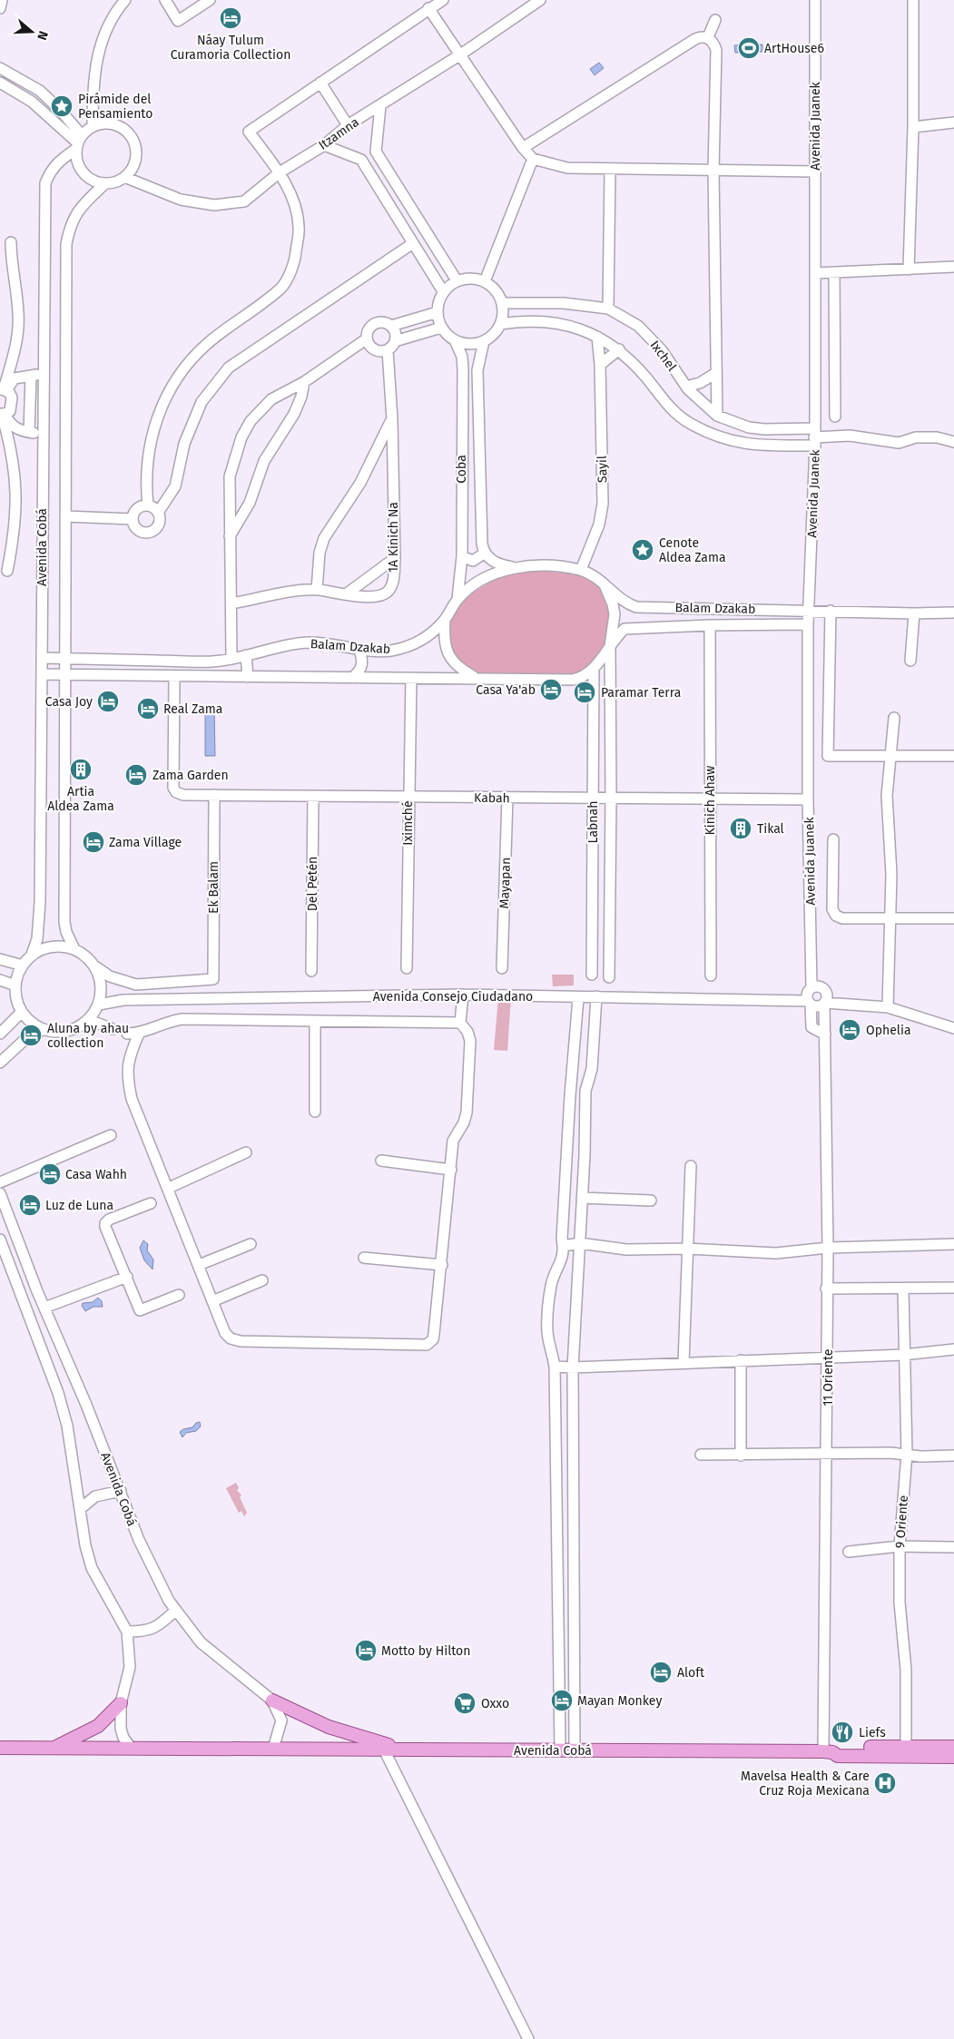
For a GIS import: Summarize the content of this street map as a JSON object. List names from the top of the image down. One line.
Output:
{"streets":{"main road":["Avenida Cobá"],"street":["Avenida Juanek","Itzamna","Ixchel","Coba","Sayil","1A Kinich Na","Balam Dzakab","Kabah","Kinich Ahaw","Labnah","Iximché","Mayapan","Del Petén","Ek Balam","Avenida Consejo Ciudadano","11 Oriente","9 Oriente"]},"crossings":[["Avenida Juanek","Ixchel"],["Avenida Juanek","Balam Dzakab"],["Avenida Juanek","Kabah"],["Avenida Juanek","Avenida Consejo Ciudadano"],["Avenida Juanek","11 Oriente"],["Itzamna","Avenida Cobá"],["Ixchel","Coba"],["Coba","Sayil"],["Coba","Balam Dzakab"],["Coba","Labnah"],["Sayil","Balam Dzakab"],["Sayil","Labnah"],["Avenida Cobá","Balam Dzakab"],["Avenida Cobá","Ek Balam"],["Avenida Cobá","Avenida Consejo Ciudadano"],["Avenida Cobá","11 Oriente"],["Avenida Cobá","9 Oriente"],["Balam Dzakab","Labnah"],["Kabah","Kinich Ahaw"],["Kabah","Labnah"],["Kabah","Iximché"],["Kabah","Mayapan"],["Kabah","Del Petén"],["Kabah","Ek Balam"],["Ek Balam","Avenida Consejo Ciudadano"],["Avenida Consejo Ciudadano","11 Oriente"]],"places":{"hotel":["Náay Tulum Curamoria Collection","Casa Ya'ab","Paramar Terra","Casa Joy","Real Zama","Zama Garden","Zama Village","Ophelia","Aluna by ahau collection","Casa Wahh","Luz de Luna","Motto by Hilton","Aloft","Mayan Monkey"],"sports":["ArtHouse6"],"place":["Pirámide del Pensamiento","Cenote Aldea Zama"],"building":["Artia Aldea Zama","Tikal"],"supermarket":["Oxxo"],"restaurant":["Liefs"],"hospital":["Mavelsa Health & Care Cruz Roja Mexicana"]},"north":"right"}
